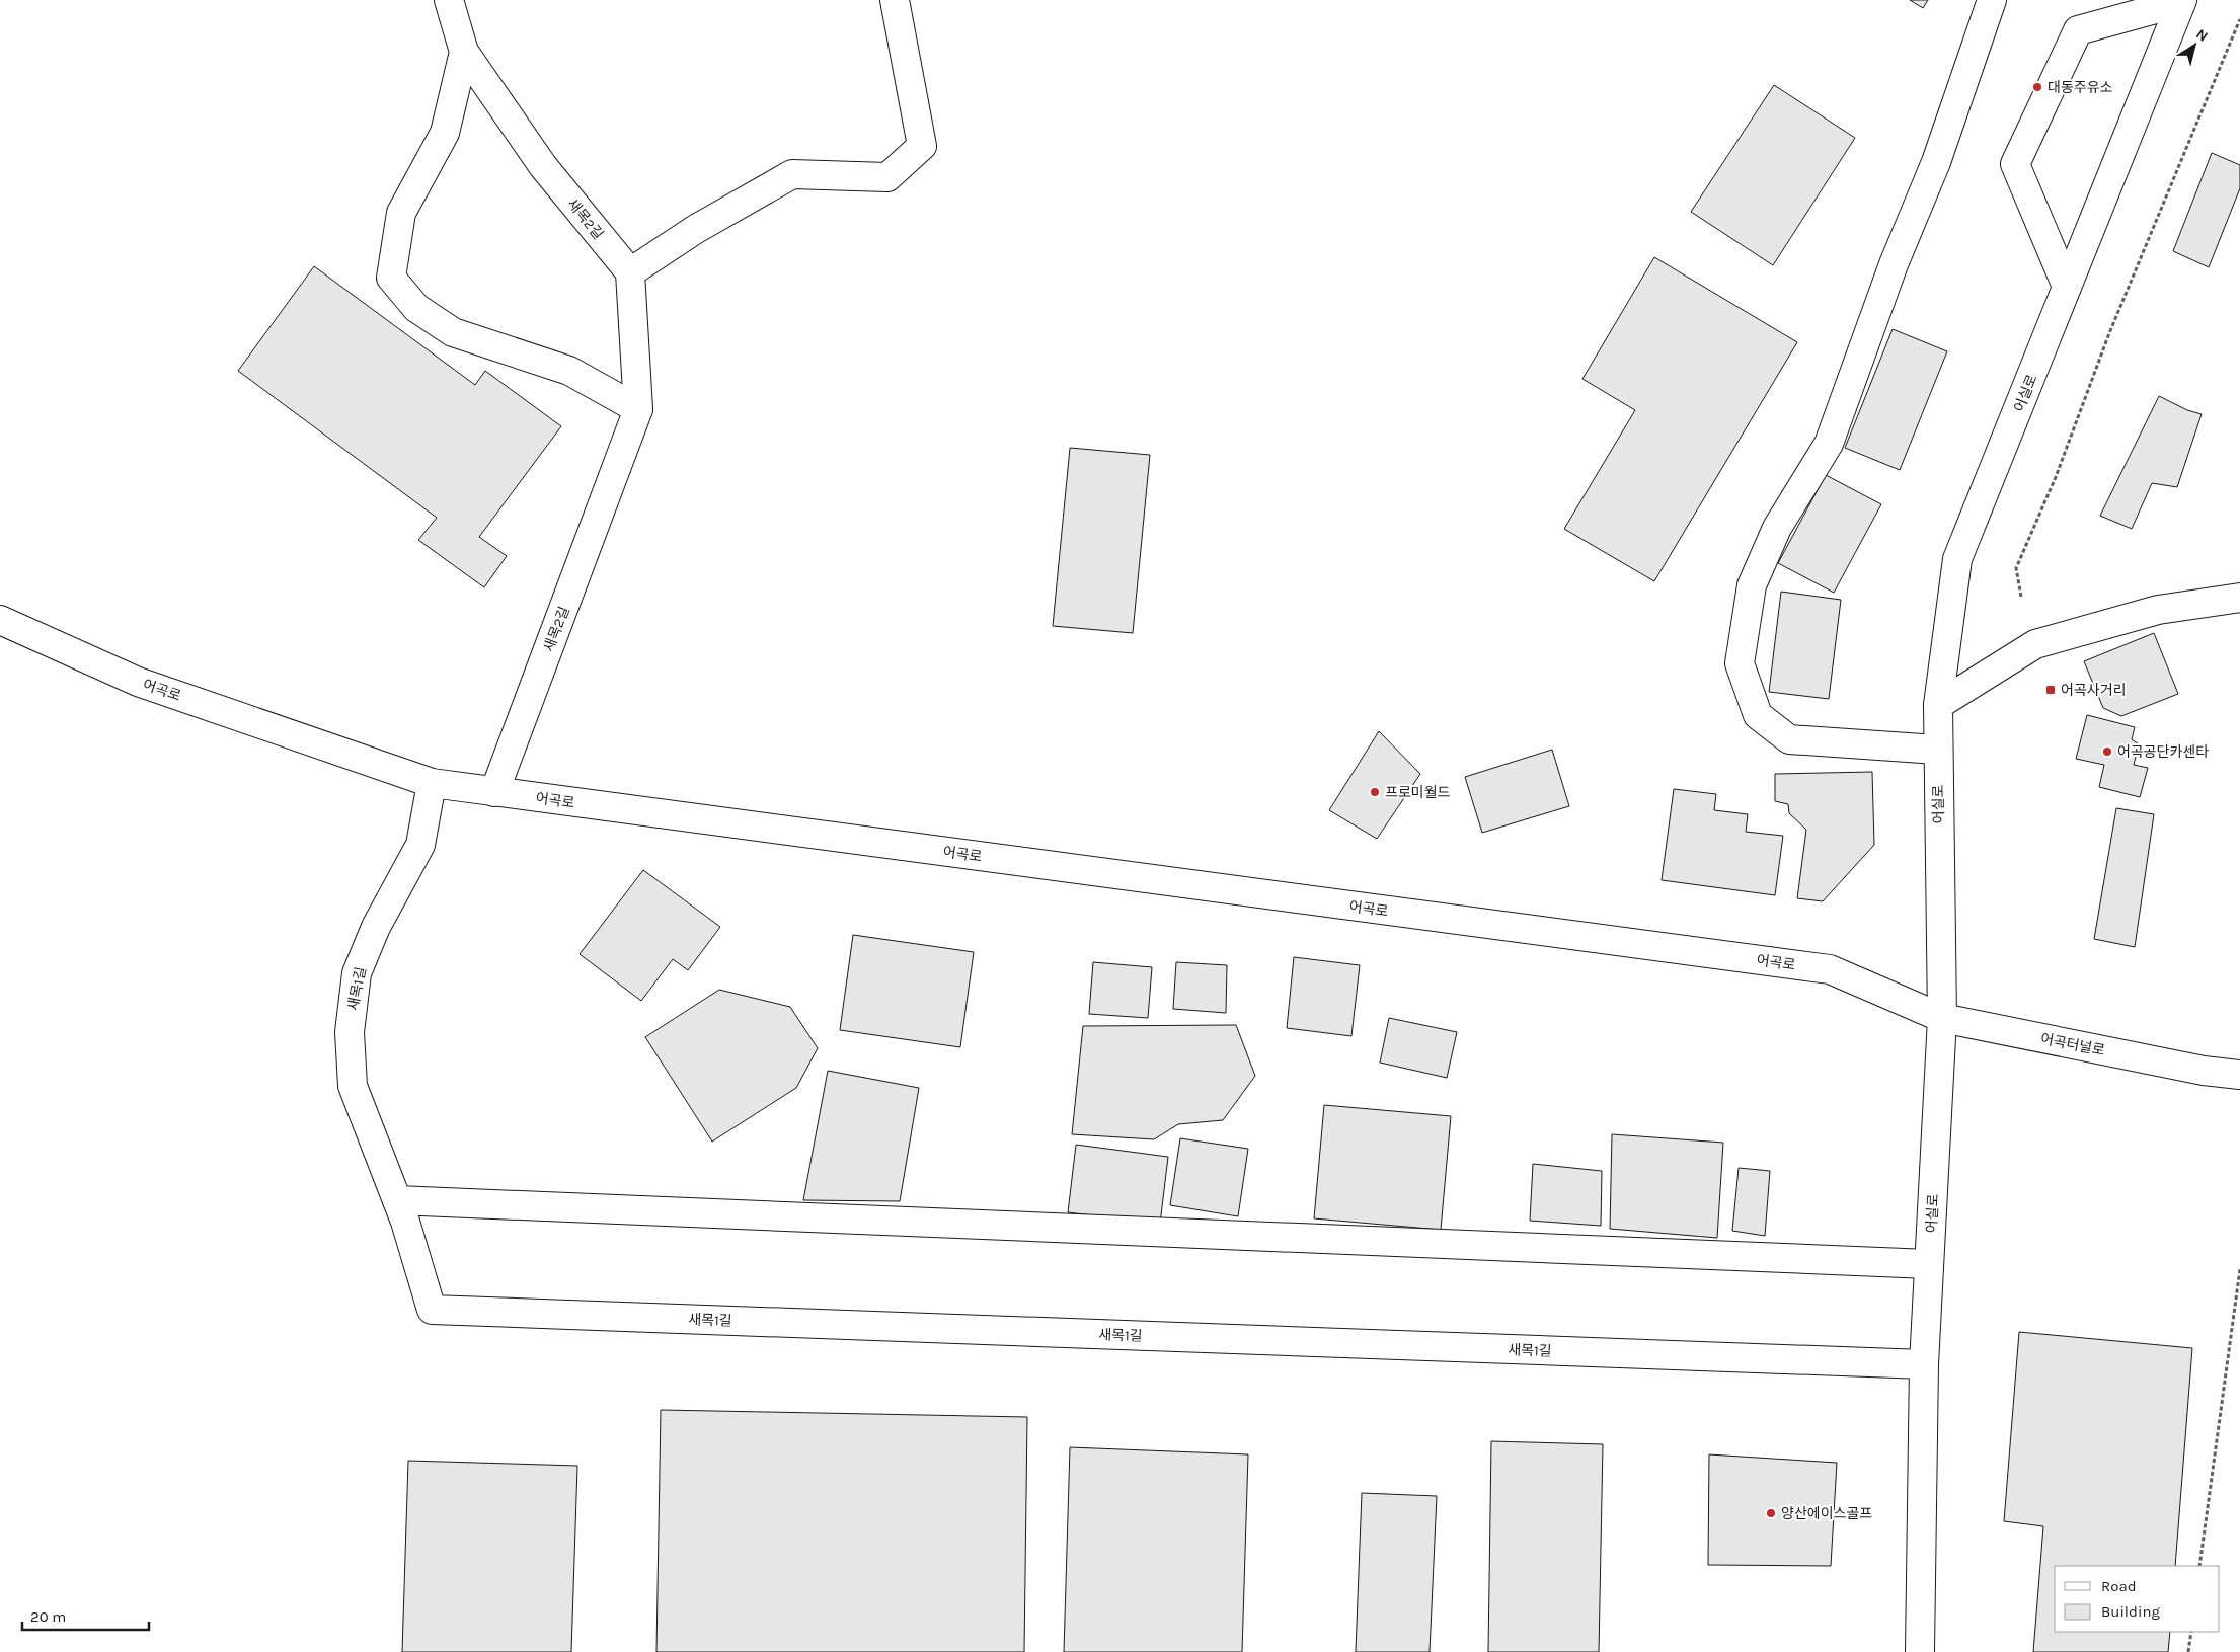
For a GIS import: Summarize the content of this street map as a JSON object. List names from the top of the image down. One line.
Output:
{"streets":{"street":["새목2길","어실로","어곡로","새목1길","어곡터널로"]},"crossings":[["새목2길","어곡로"],["어실로","어곡로"],["어실로","새목1길"],["어실로","어곡터널로"],["어곡로","새목1길"],["어곡로","어곡터널로"]],"places":{"other":["대동주유소","어곡공단카센타","프로미월드","양산에이스골프"],"transit":["어곡사거리"]},"legend":["Road","Building"],"scale_bar":"20 m","north":"top right"}
